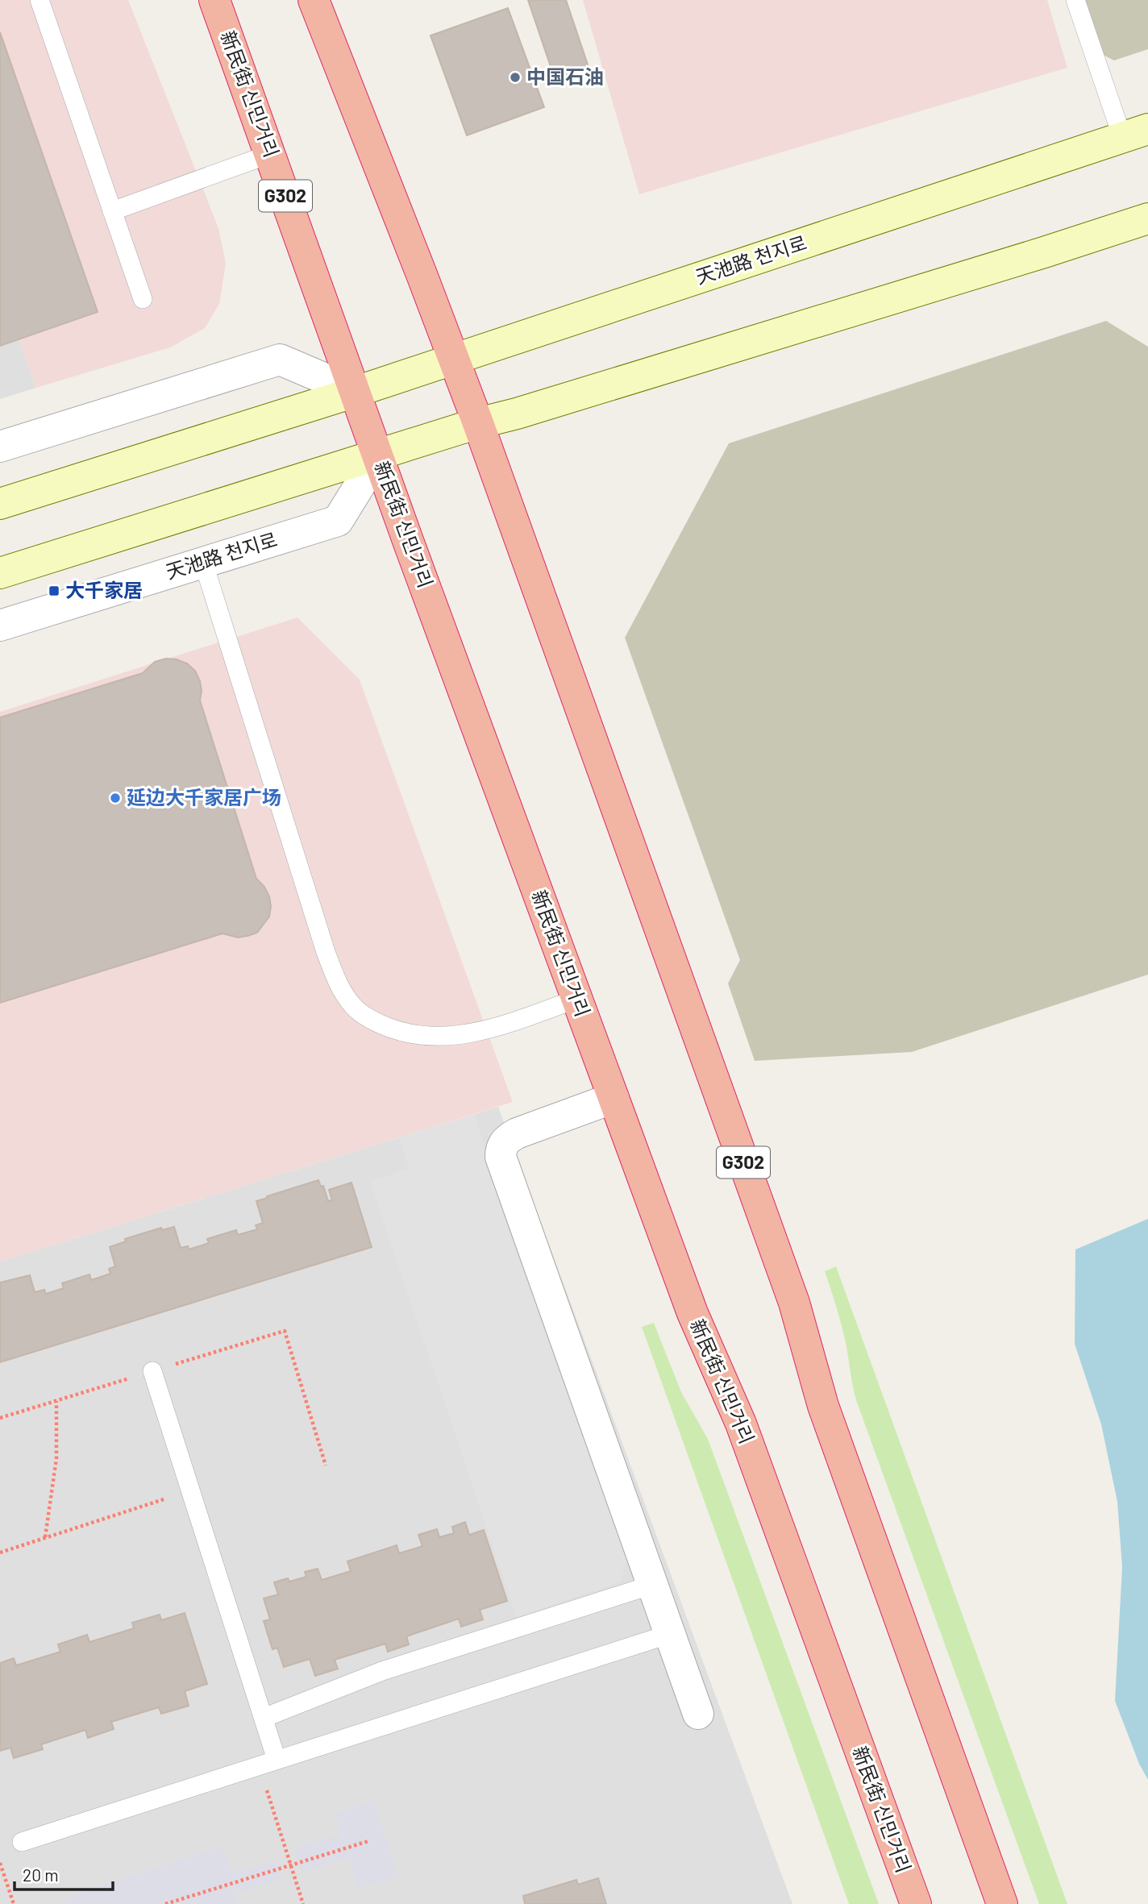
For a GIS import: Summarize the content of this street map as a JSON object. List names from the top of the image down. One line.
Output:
{"streets":{"highway":["新民街 신민거리","G302"],"main road":["天池路 천지로"]},"crossings":[["新民街 신민거리","天池路 천지로"],["G302","天池路 천지로"]],"places":{"other":["中国石油","延边大千家居广场"],"transit":["大千家居"]},"scale_bar":"20 m"}
